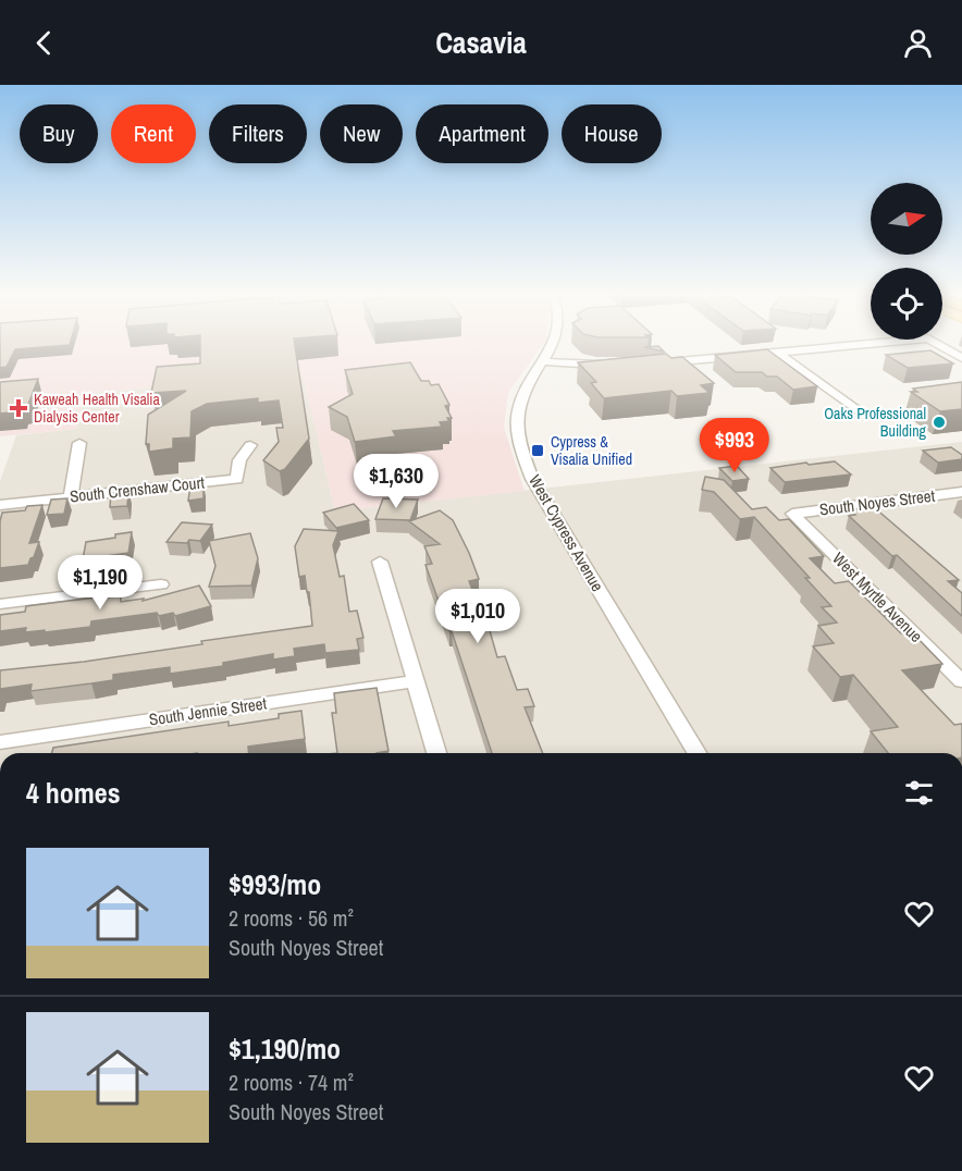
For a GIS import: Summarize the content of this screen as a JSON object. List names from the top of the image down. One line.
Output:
{"streets":{"street":["South Crenshaw Court","South Noyes Street","West Cypress Avenue","West Myrtle Avenue","South Jennie Street"]},"crossings":[["South Noyes Street","West Myrtle Avenue"]],"places":{"health":["Kaweah Health Visalia Dialysis Center"],"other":["Oaks Professional Building"],"transit":["Cypress & Visalia Unified"]},"north":"right","page":{"header":"Casavia","chip":["Buy","Rent","Filters","New","Apartment","House"],"price":["$993","$1,630","$1,190","$1,010"],"heading":"4 homes","list":[{"name":"$993/mo","note":"2 rooms · 56 m² · South Noyes Street"},{"name":"$1,190/mo","note":"2 rooms · 74 m² · South Noyes Street"}]}}
